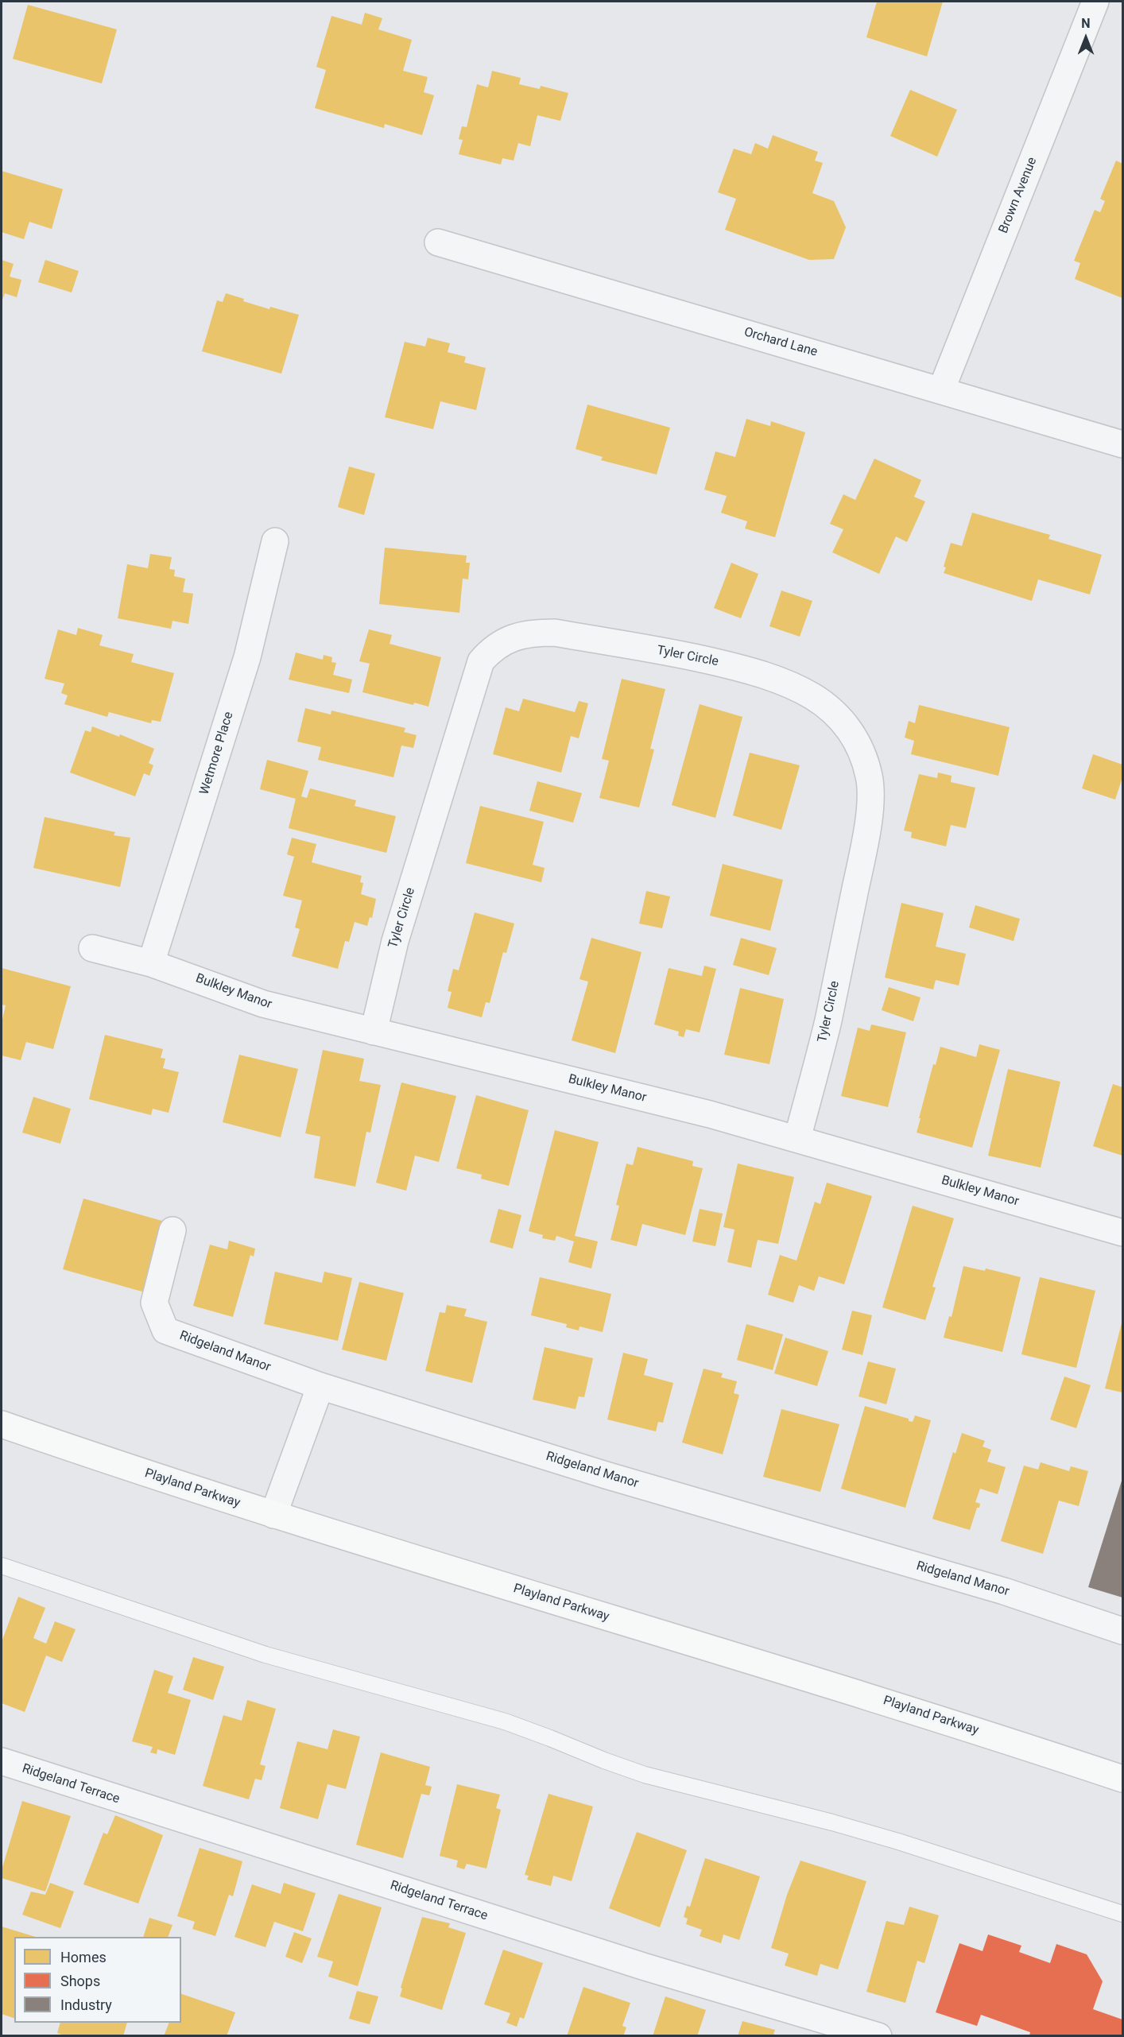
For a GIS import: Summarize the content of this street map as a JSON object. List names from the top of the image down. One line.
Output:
{"streets":{"main road":["Playland Parkway"],"street":["Brown Avenue","Orchard Lane","Tyler Circle","Wetmore Place","Bulkley Manor","Ridgeland Manor","Ridgeland Terrace"]},"crossings":[["Brown Avenue","Orchard Lane"],["Tyler Circle","Bulkley Manor"],["Wetmore Place","Bulkley Manor"]],"legend":["Homes","Shops","Industry"],"north":"top"}
